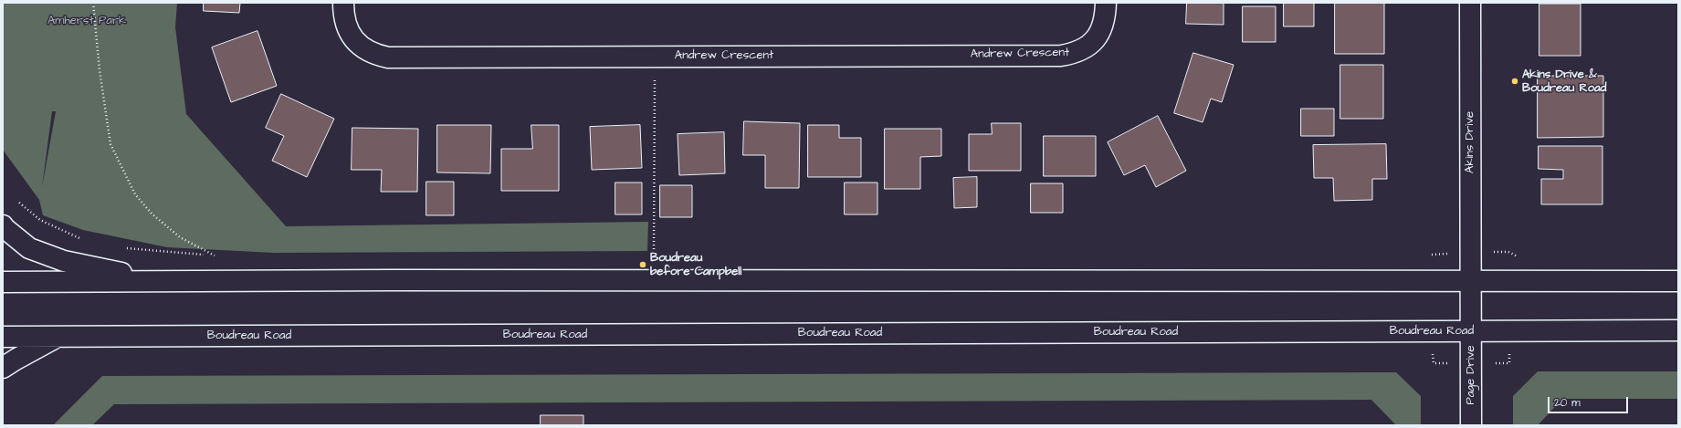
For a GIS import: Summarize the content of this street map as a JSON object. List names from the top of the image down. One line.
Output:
{"streets":{"main road":["Andrew Crescent","Akins Drive","Boudreau Road","Page Drive"]},"crossings":[["Akins Drive","Page Drive"],["Boudreau Road","Page Drive"]],"parks":["Amherst Park"],"places":["Akins Drive & Boudreau Road","Boudreau before Campbell"],"scale_bar":"20 m"}
